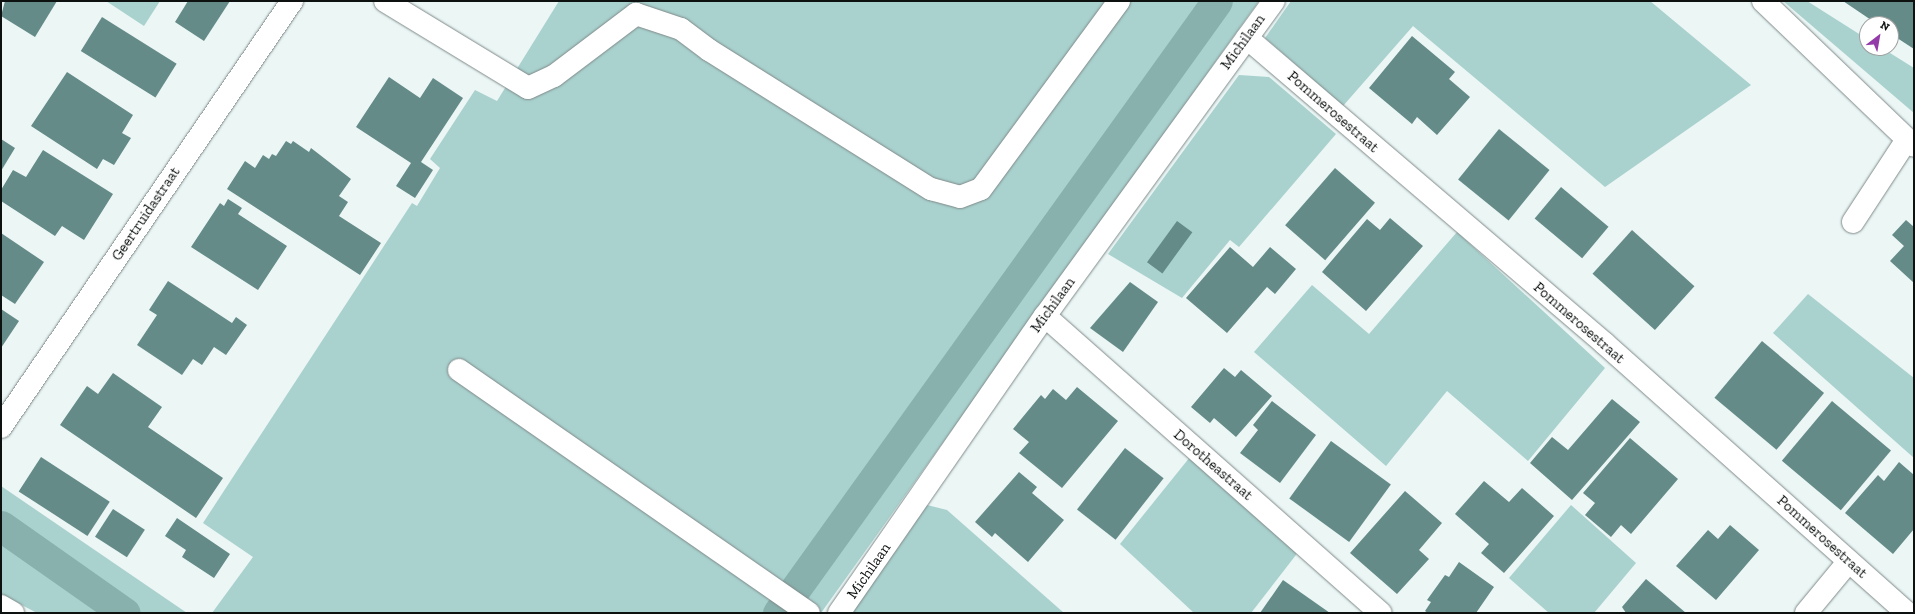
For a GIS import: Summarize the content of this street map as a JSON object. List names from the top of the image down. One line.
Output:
{"streets":{"street":["Michilaan","Pommerosestraat","Geertruidastraat","Dorotheastraat"]},"crossings":[["Michilaan","Pommerosestraat"],["Michilaan","Dorotheastraat"]],"north":"top right"}
